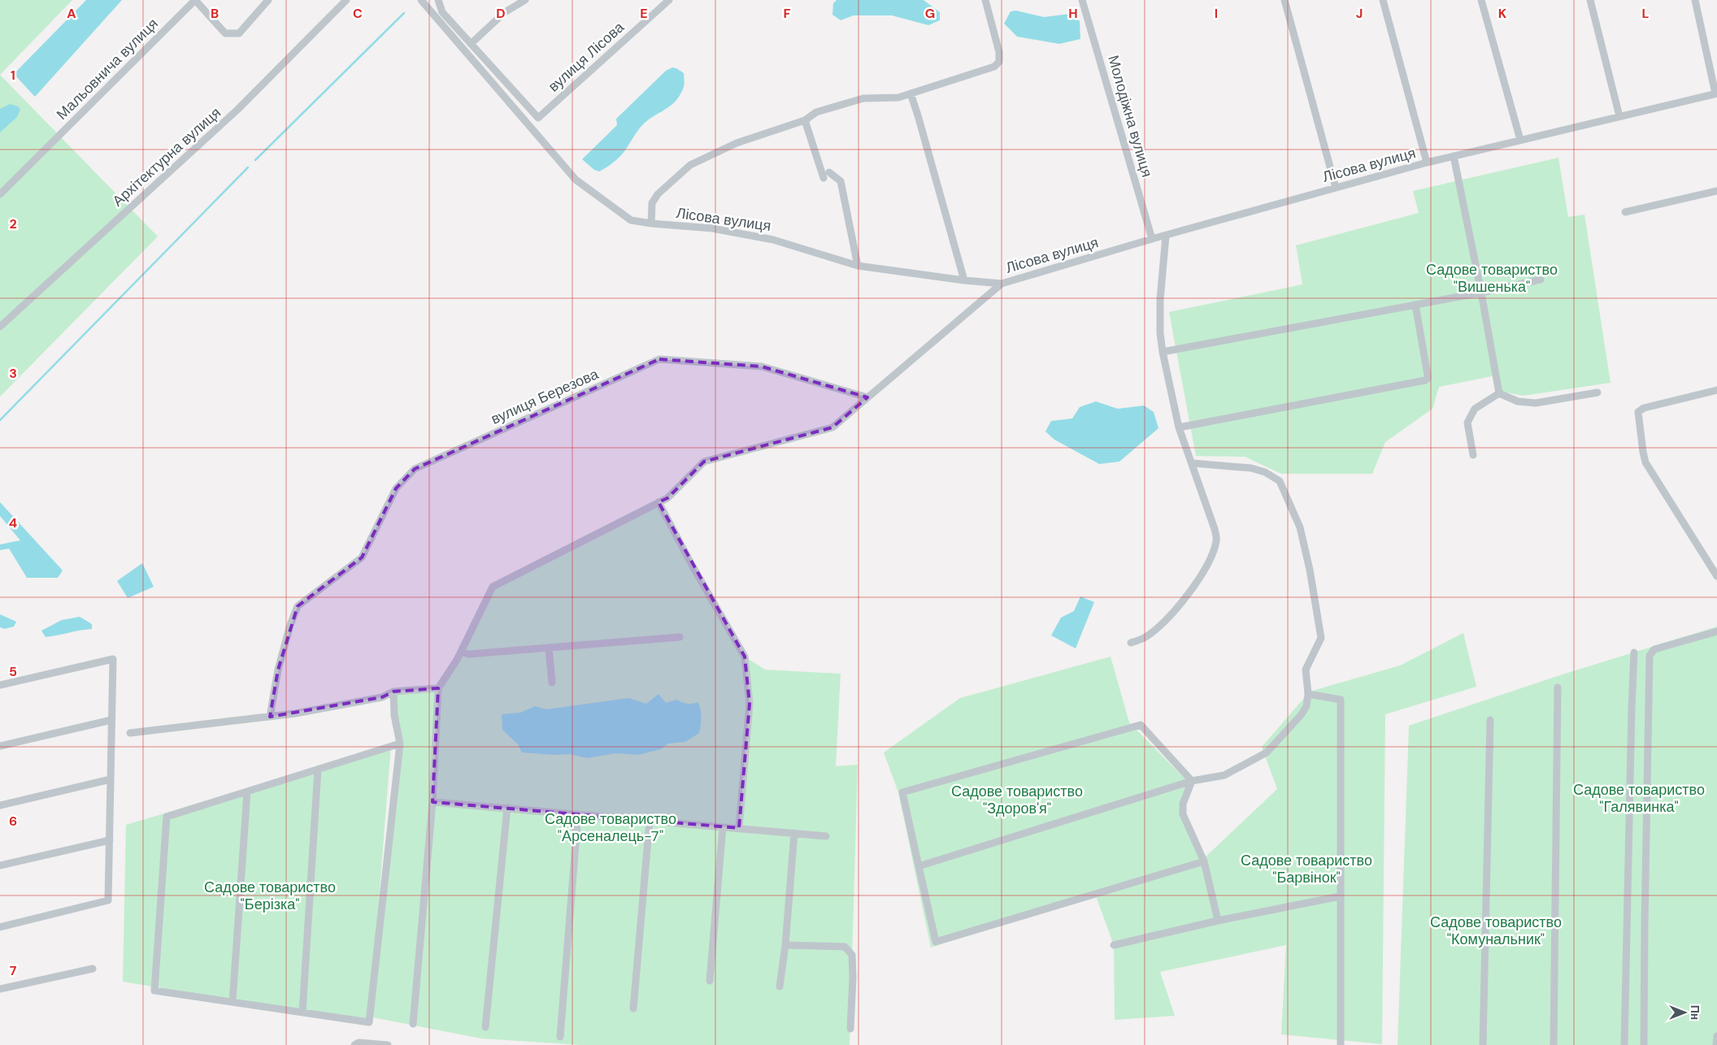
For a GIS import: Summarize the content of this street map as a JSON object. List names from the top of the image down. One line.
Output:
{"streets":{"street":["вулиця Лісова","Мальовнича вулиця","Молодіжна вулиця","Архітектурна вулиця","Лісова вулиця","вулиця Березова"]},"crossings":[["Молодіжна вулиця","Лісова вулиця"]],"parks":["Садове товариство \"Вишенька\"","Садове товариство \"Галявинка\"","Садове товариство \"Здоров'я\"","Садове товариство \"Арсеналець-7\"","Садове товариство \"Барвінок\"","Садове товариство \"Берізка\"","Садове товариство \"Комунальник\""],"north":"right","grid":{"columns":["A","B","C","D","E","F","G","H","I","J","K","L"],"rows":["1","2","3","4","5","6","7"]}}
